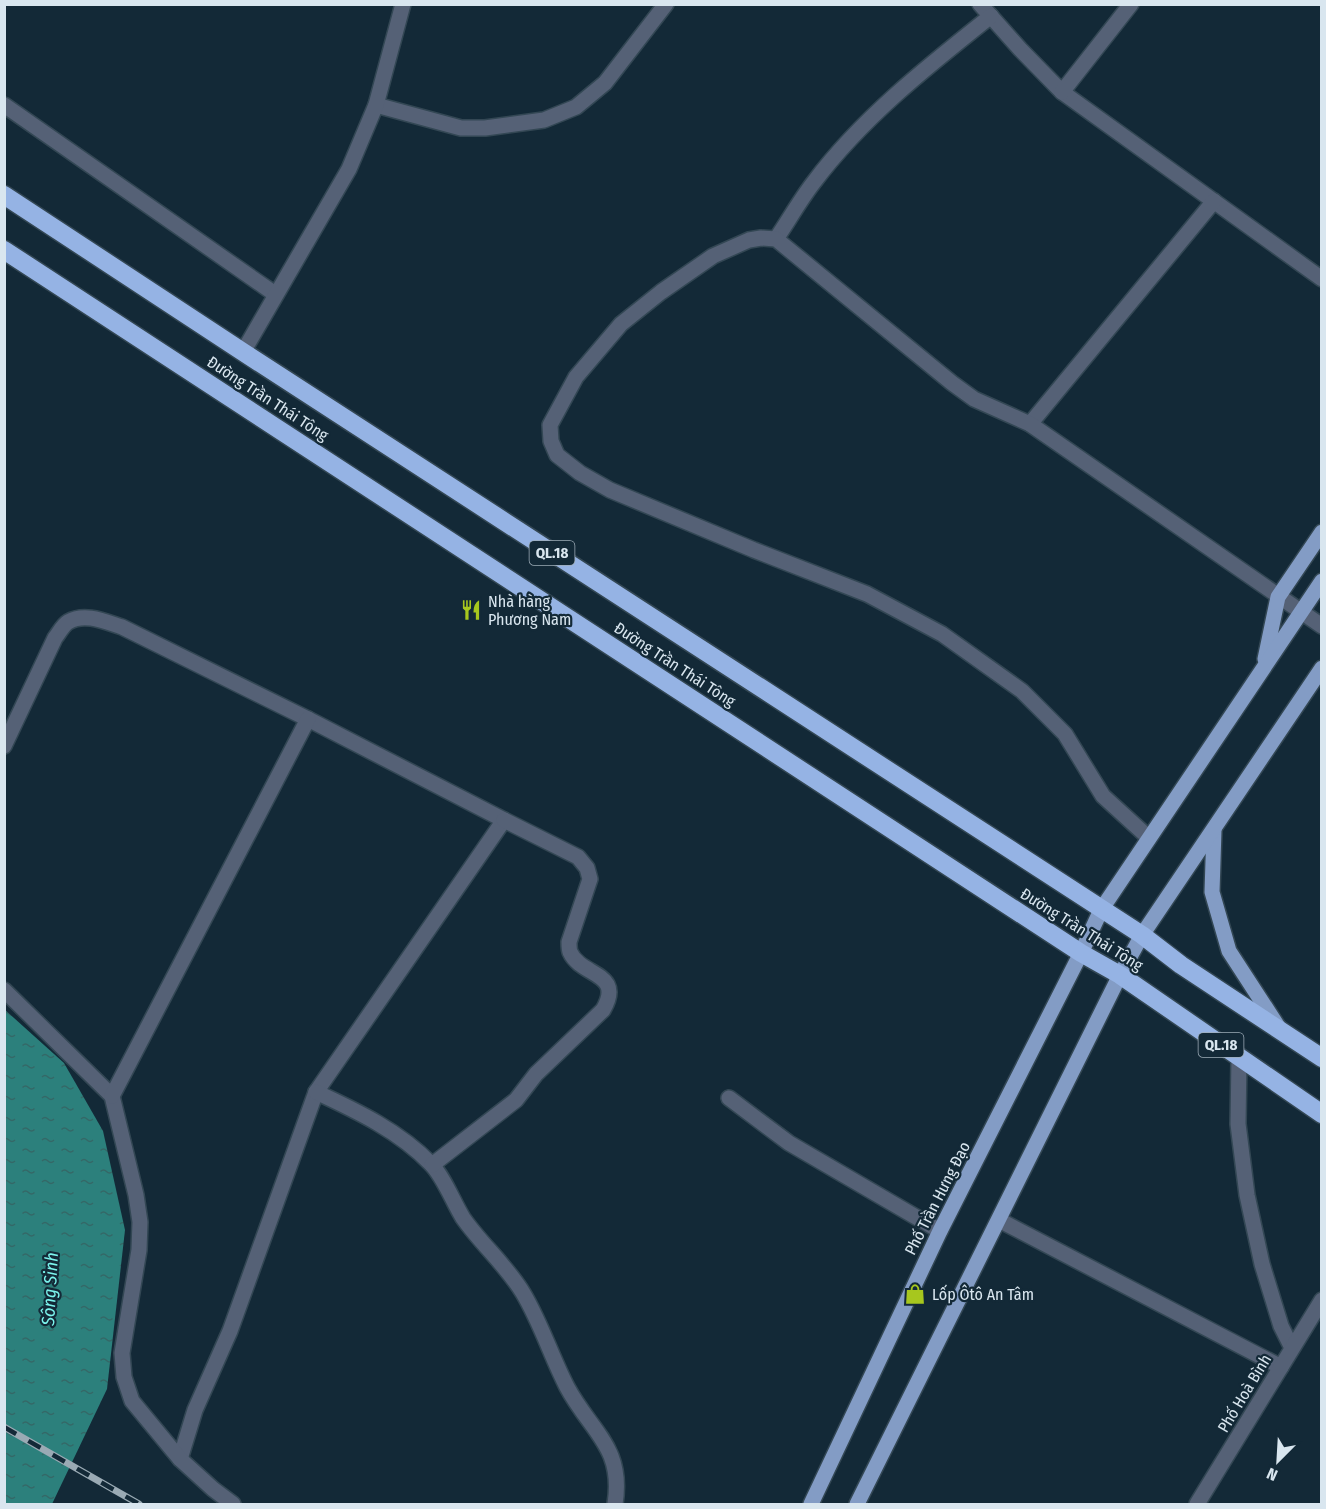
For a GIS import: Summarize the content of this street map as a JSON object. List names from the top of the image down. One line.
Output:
{"streets":{"highway":["Đường Trần Thái Tông","QL.18"],"main road":["Phố Trần Hưng Đạo"],"street":["Phố Hoà Bình"]},"crossings":[["Đường Trần Thái Tông","Phố Trần Hưng Đạo"]],"water":["Sông Sinh"],"places":{"restaurant":["Nhà hàng Phương Nam"],"shop":["Lốp Ôtô An Tâm"]},"north":"bottom left"}
